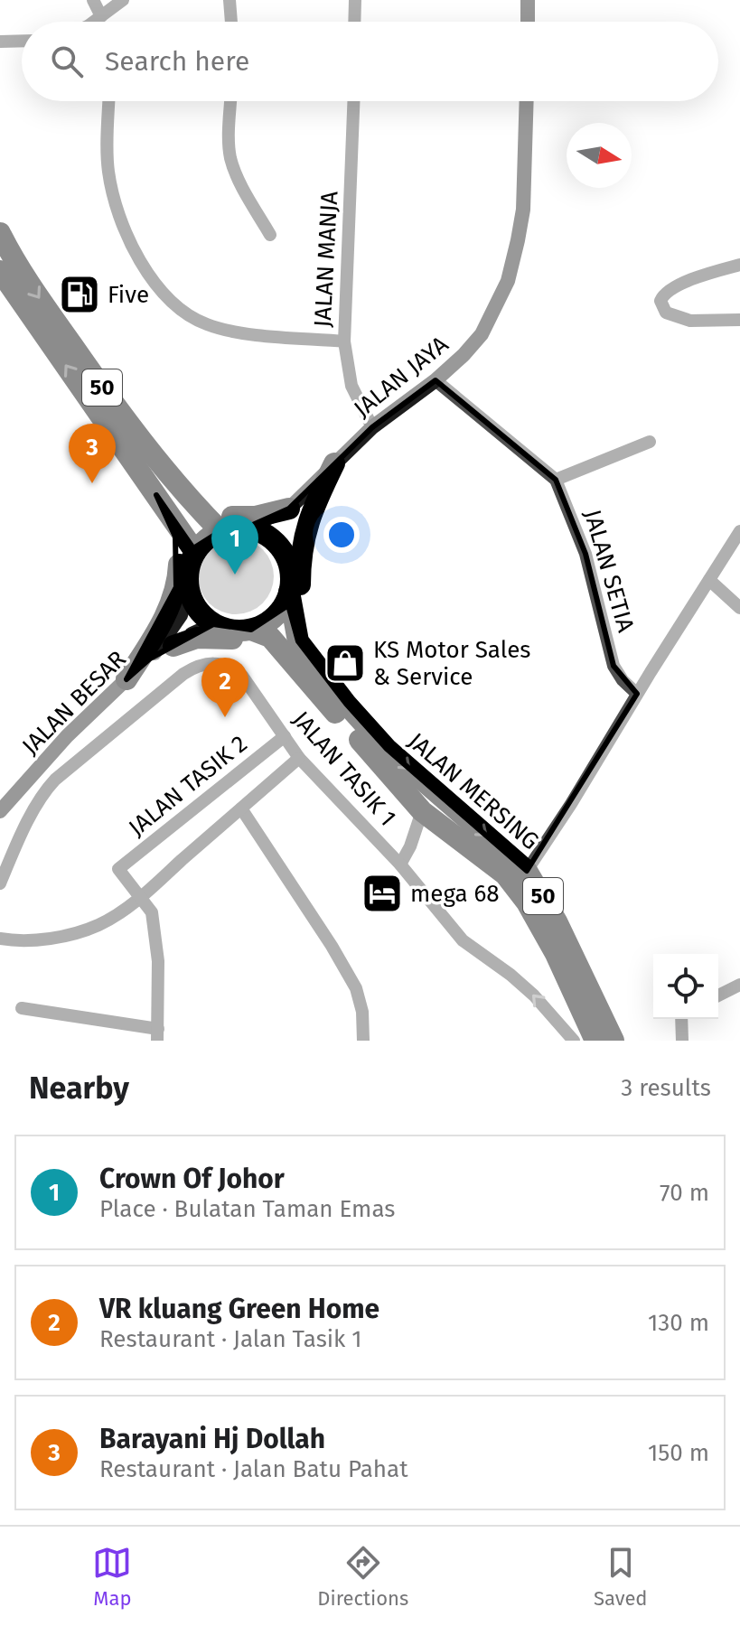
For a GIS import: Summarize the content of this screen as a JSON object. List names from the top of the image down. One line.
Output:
{"streets":{"highway":["50","JALAN MERSING"],"street":["JALAN MANJA","JALAN JAYA","JALAN SETIA","JALAN BESAR","JALAN TASIK 1","JALAN TASIK 2"]},"crossings":[["JALAN MANJA","JALAN JAYA"],["JALAN JAYA","50"],["JALAN JAYA","JALAN SETIA"],["JALAN JAYA","JALAN BESAR"],["JALAN JAYA","JALAN MERSING"],["50","JALAN BESAR"],["50","JALAN MERSING"],["JALAN BESAR","JALAN MERSING"],["JALAN TASIK 1","JALAN TASIK 2"]],"places":{"fuel station":["Five"],"shop":["KS Motor Sales & Service"],"hotel":["mega 68"]},"north":"right","page":{"search":"Search here","pins":["3","1","2"],"heading":["Nearby","3 results"],"list":[{"mark":"1","name":"Crown Of Johor","note":"Place · Bulatan Taman Emas","value":"70 m"},{"mark":"2","name":"VR kluang Green Home","note":"Restaurant · Jalan Tasik 1","value":"130 m"},{"mark":"3","name":"Barayani Hj Dollah","note":"Restaurant · Jalan Batu Pahat","value":"150 m"}],"nav":["Map","Directions","Saved"]}}
